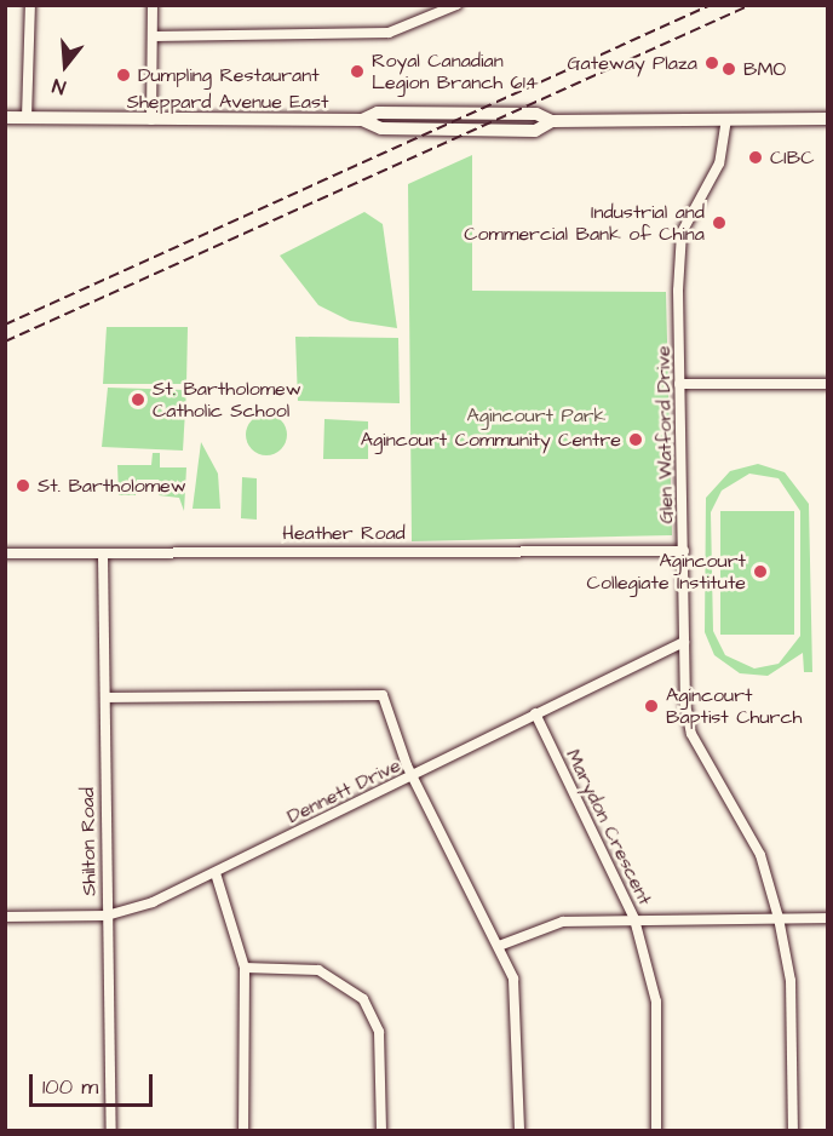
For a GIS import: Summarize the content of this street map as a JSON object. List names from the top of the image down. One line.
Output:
{"streets":{"main road":["Sheppard Avenue East"],"street":["Glen Watford Drive","Heather Road","Dennett Drive","Marydon Crescent","Shilton Road"]},"crossings":[["Sheppard Avenue East","Glen Watford Drive"],["Glen Watford Drive","Heather Road"],["Glen Watford Drive","Dennett Drive"],["Heather Road","Shilton Road"],["Dennett Drive","Marydon Crescent"],["Dennett Drive","Shilton Road"]],"parks":["Agincourt Park"],"places":["Gateway Plaza","BMO","Royal Canadian Legion Branch 614","Dumpling Restaurant","CIBC","Industrial and Commercial Bank of China","St. Bartholomew Catholic School","Agincourt Community Centre","St. Bartholomew","Agincourt Collegiate Institute","Agincourt Baptist Church"],"scale_bar":"100 m","north":"bottom"}
